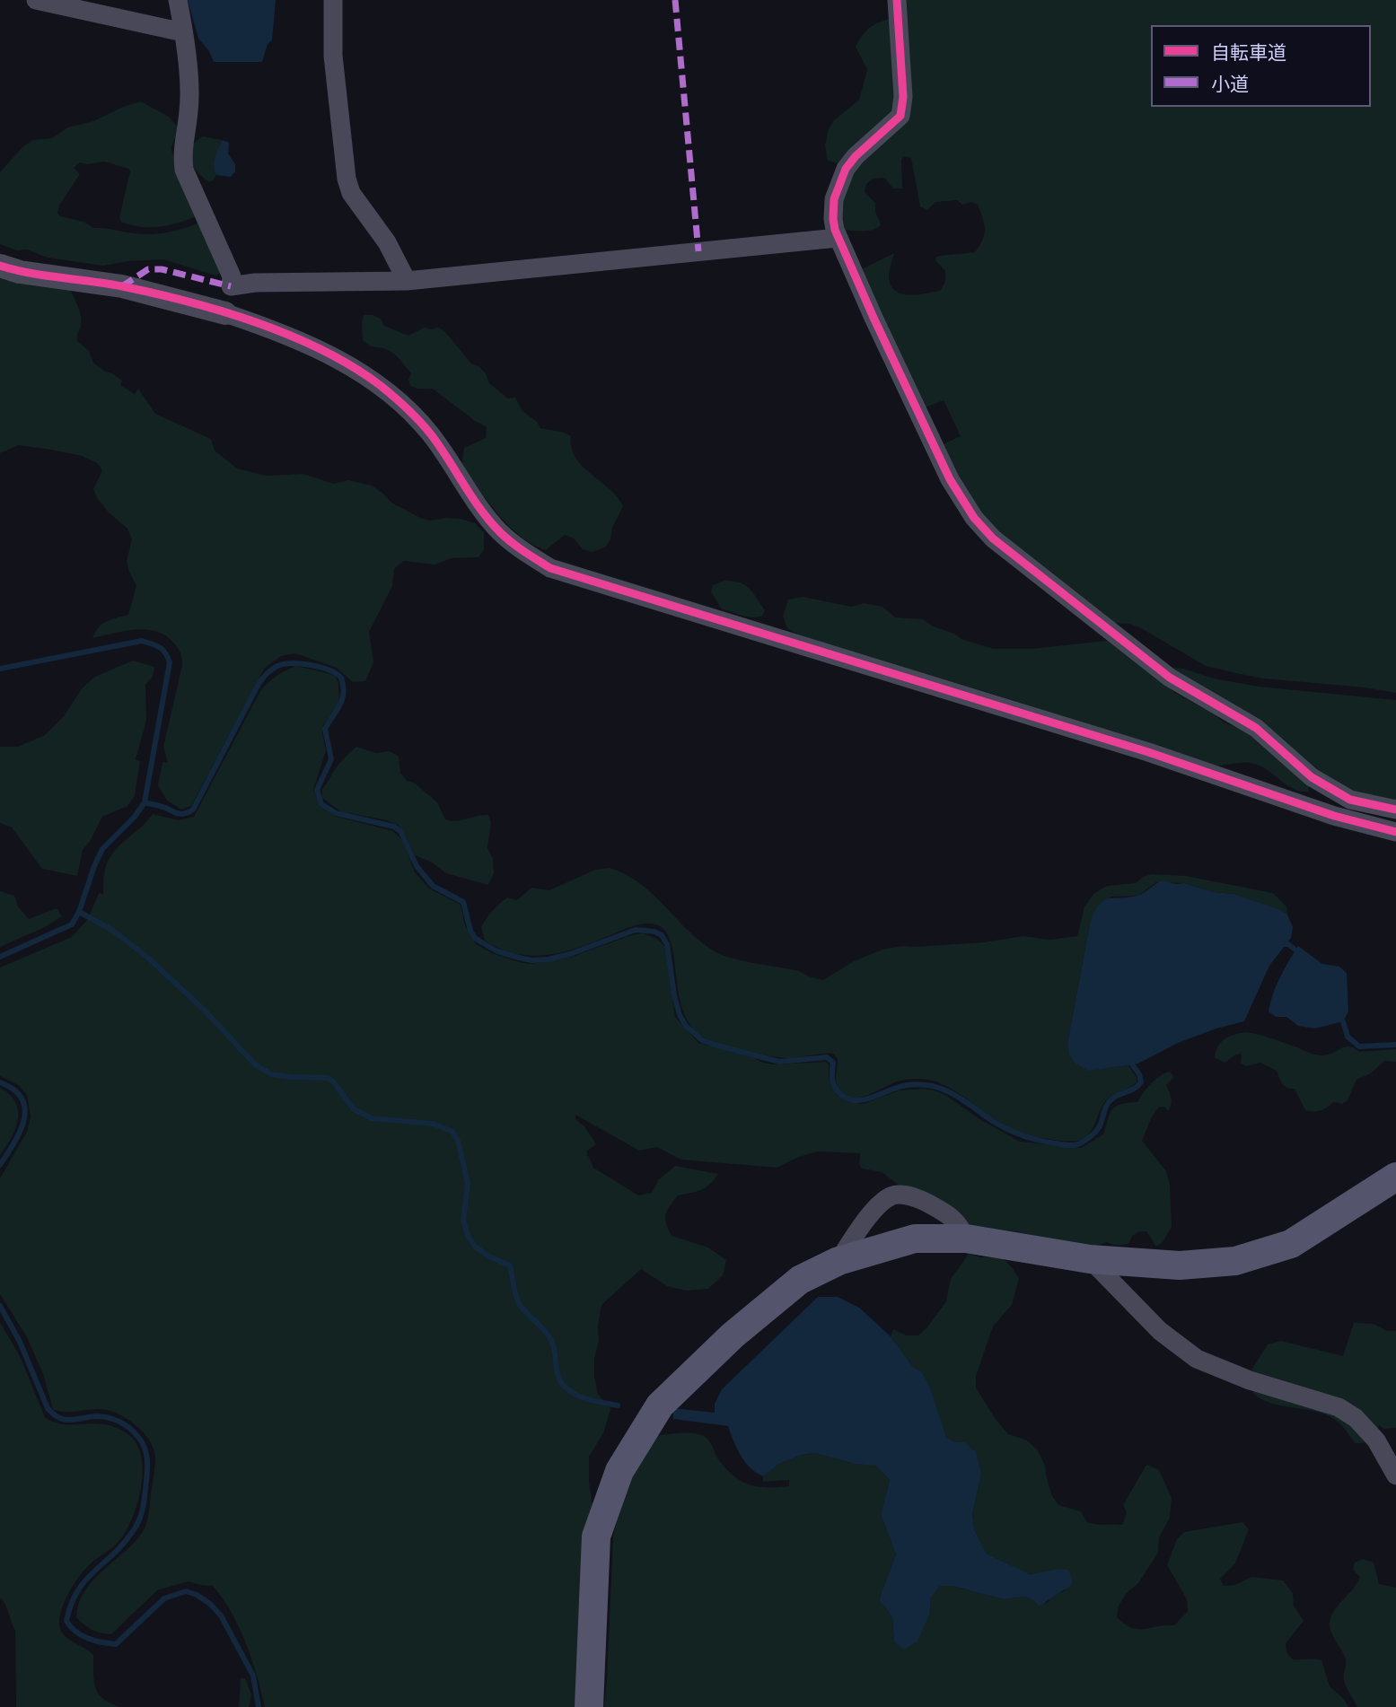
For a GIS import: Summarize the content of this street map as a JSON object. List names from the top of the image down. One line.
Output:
{"legend":["自転車道","小道"]}
